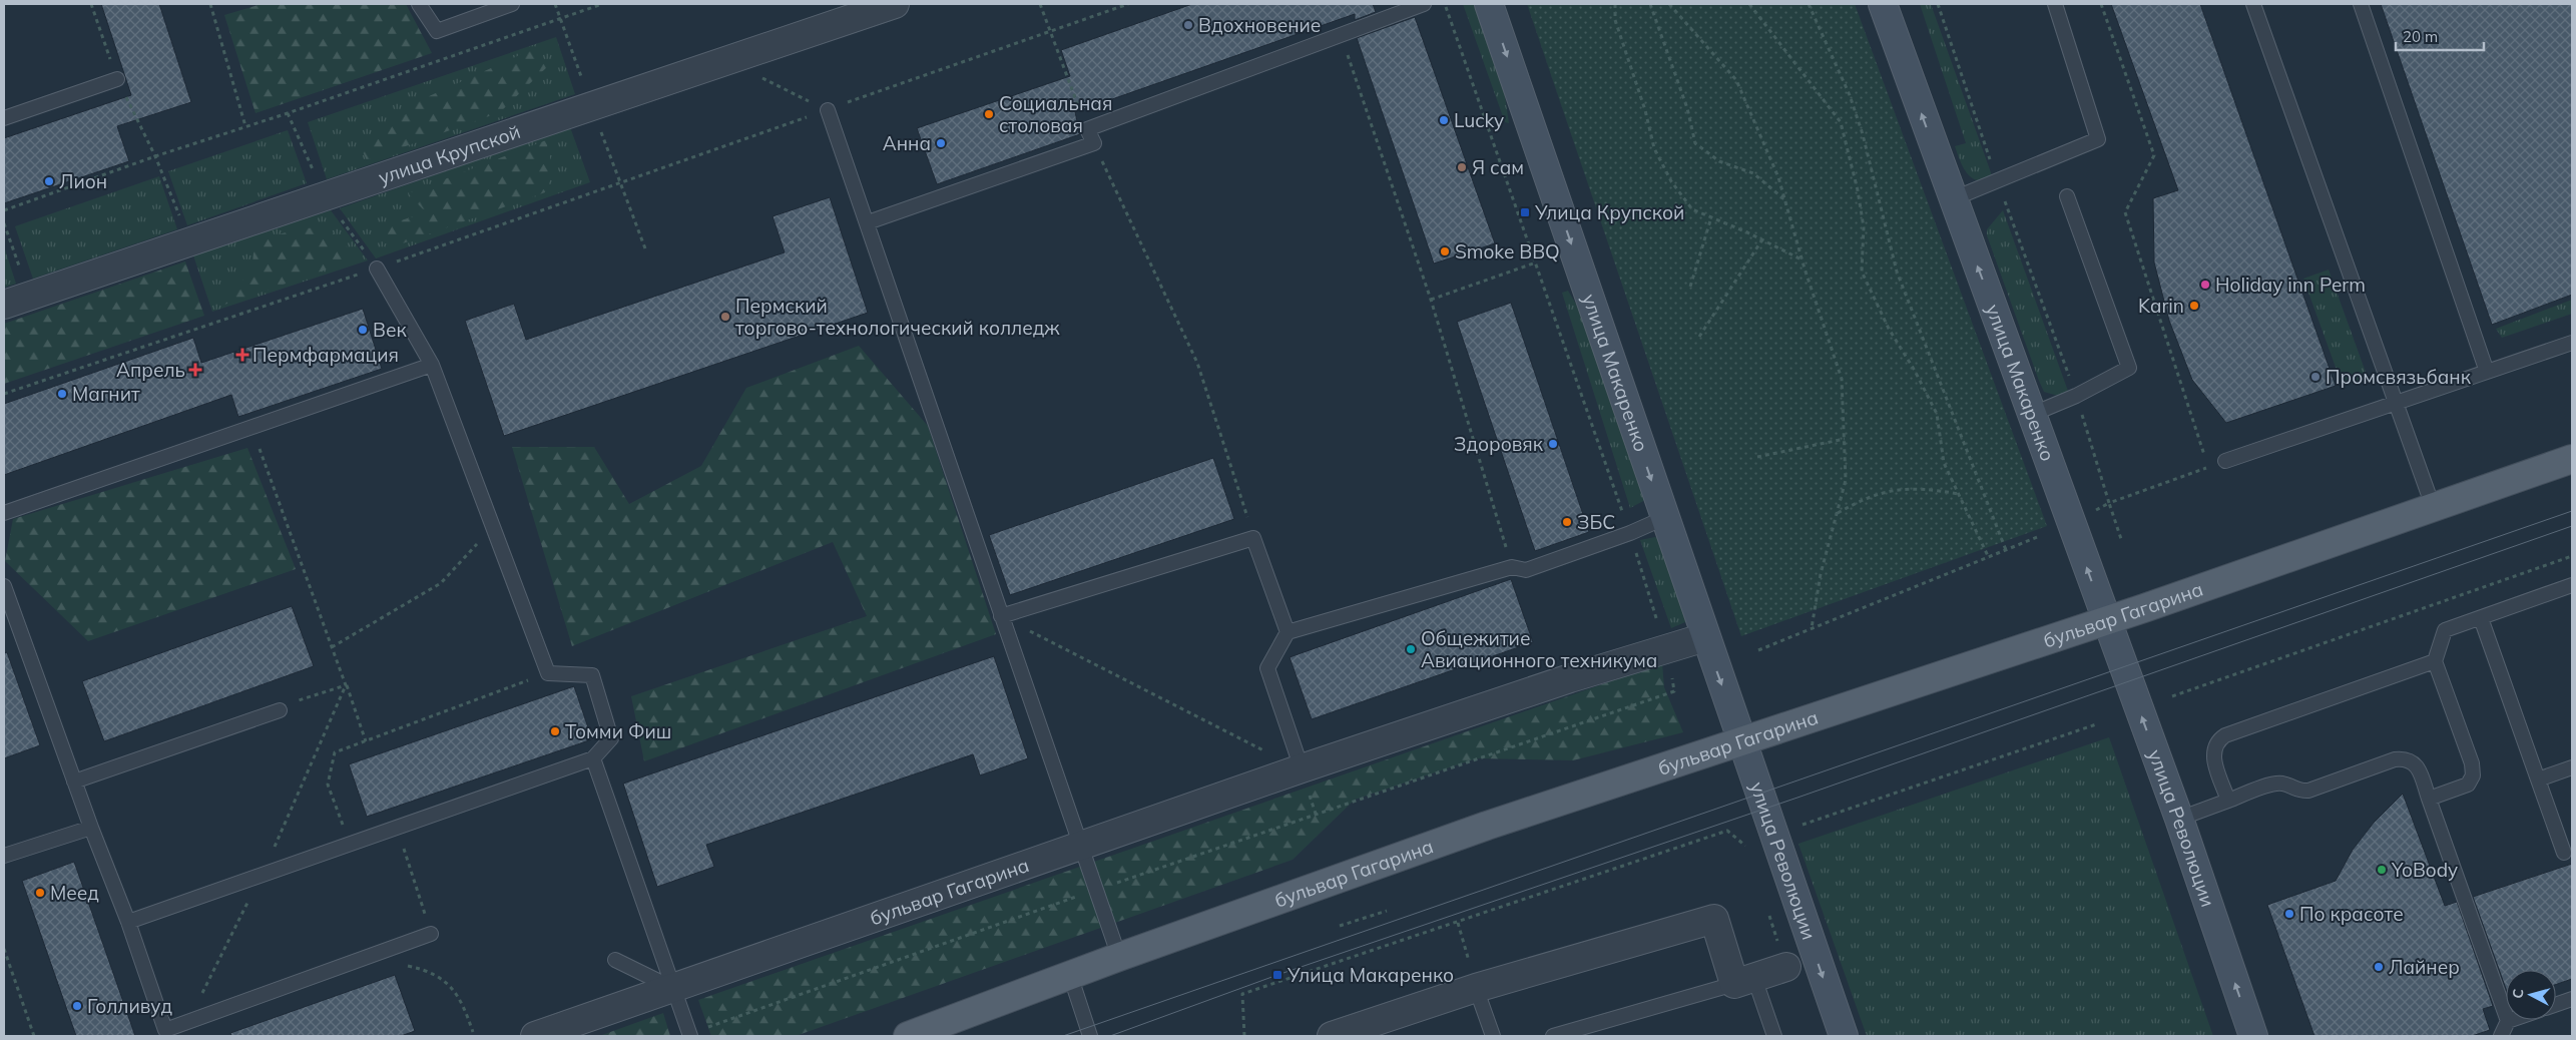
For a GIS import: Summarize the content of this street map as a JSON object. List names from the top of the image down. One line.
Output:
{"streets":{"main road":["улица Макаренко","бульвар Гагарина","улица Революции"],"street":["улица Крупской"]},"crossings":[["улица Макаренко","бульвар Гагарина"],["улица Макаренко","улица Революции"],["бульвар Гагарина","улица Революции"]],"places":{"other":["Вдохновение","Социальная столовая","Lucky","Анна","Я сам","Лион","Smoke BBQ","Holiday inn Perm","Karin","Пермский торгово-технологический колледж","Век","Промсвязьбанк","Магнит","Здоровяк","ЗБС","Общежитие Авиационного техникума","Томми Фиш","YoBody","Меед","По красоте","Лайнер","Голливуд"],"transit":["Улица Крупской","Улица Макаренко"],"health":["Пермфармация","Апрель"]},"scale_bar":"20 m","north":"left"}
